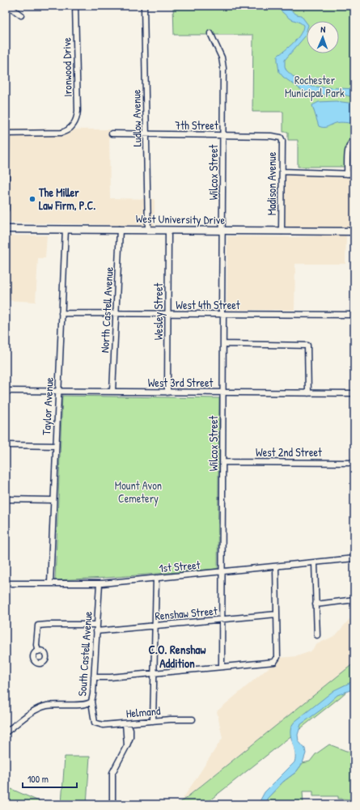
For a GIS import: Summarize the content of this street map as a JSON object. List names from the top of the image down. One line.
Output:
{"streets":{"main road":["West University Drive"],"street":["Ironwood Drive","Ludlow Avenue","7th Street","Wilcox Street","Madison Avenue","West 4th Street","North Castell Avenue","Wesley Street","West 3rd Street","Taylor Avenue","West 2nd Street","1st Street","Renshaw Street","South Castell Avenue","Helmand"]},"crossings":[["Ludlow Avenue","7th Street"],["Ludlow Avenue","West University Drive"],["7th Street","Wilcox Street"],["7th Street","Madison Avenue"],["Wilcox Street","West University Drive"],["Wilcox Street","West 4th Street"],["Wilcox Street","West 3rd Street"],["Wilcox Street","West 2nd Street"],["Wilcox Street","1st Street"],["Wilcox Street","Renshaw Street"],["Madison Avenue","West University Drive"],["West University Drive","North Castell Avenue"],["West University Drive","Wesley Street"],["West University Drive","Taylor Avenue"],["West 4th Street","North Castell Avenue"],["West 4th Street","Wesley Street"],["West 4th Street","Taylor Avenue"],["North Castell Avenue","West 3rd Street"],["Wesley Street","West 3rd Street"],["West 3rd Street","Taylor Avenue"],["Taylor Avenue","1st Street"],["1st Street","South Castell Avenue"],["Renshaw Street","South Castell Avenue"],["South Castell Avenue","Helmand"]],"districts":["C.O. Renshaw Addition"],"parks":["Rochester Municipal Park","Mount Avon Cemetery"],"places":["The Miller Law Firm, P.C."],"scale_bar":"100 m","north":"top"}
